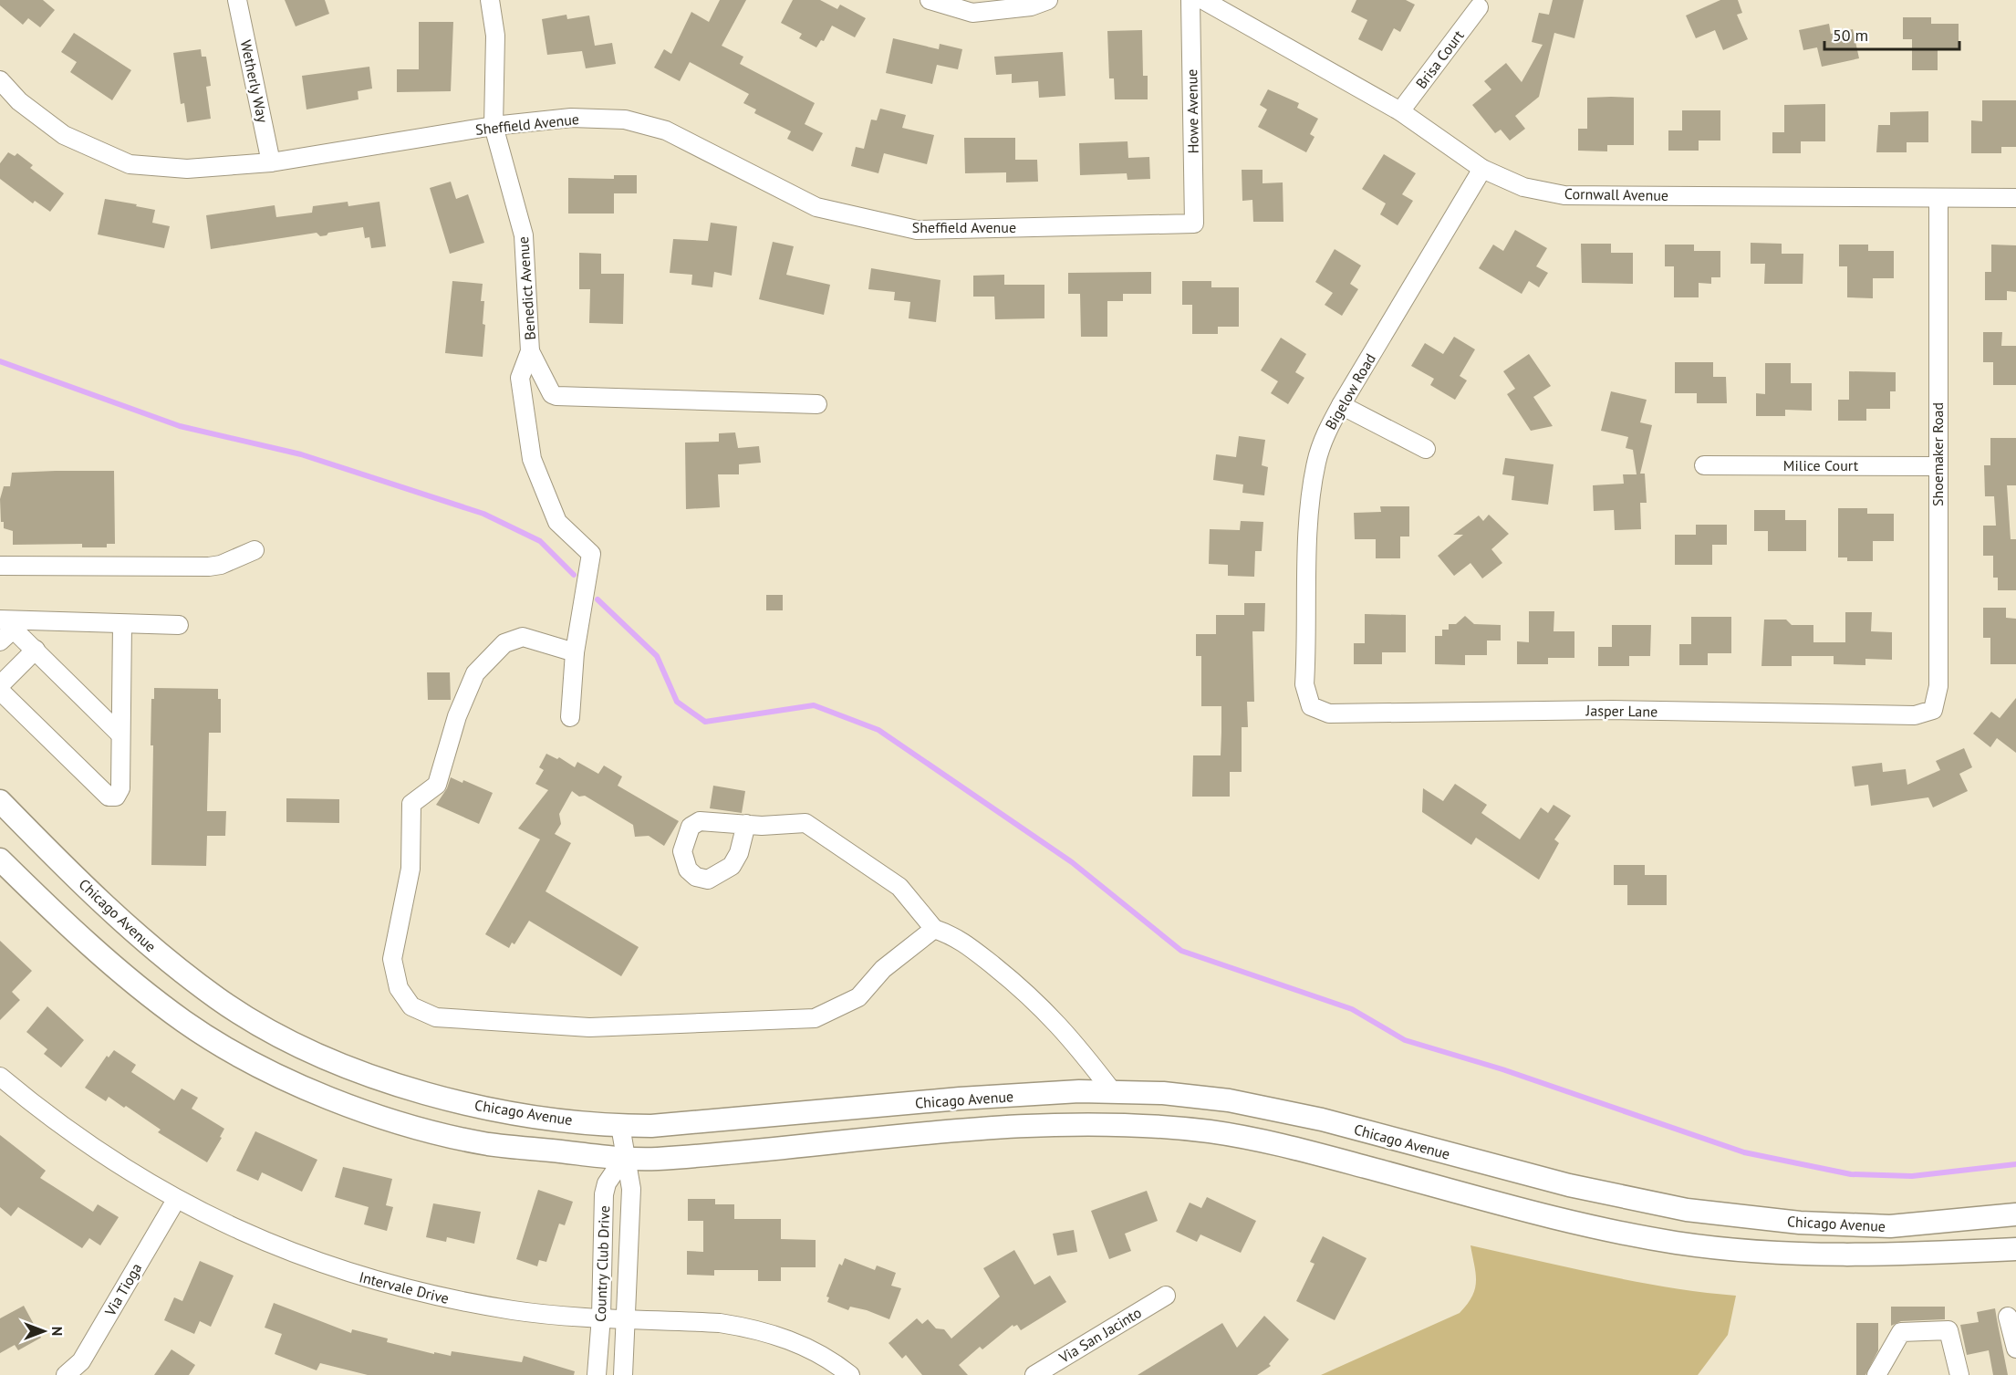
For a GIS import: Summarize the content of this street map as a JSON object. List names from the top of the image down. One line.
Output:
{"streets":{"main road":["Chicago Avenue"],"street":["Brisa Court","Wetherly Way","Howe Avenue","Sheffield Avenue","Cornwall Avenue","Benedict Avenue","Bigelow Road","Shoemaker Road","Milice Court","Jasper Lane","Country Club Drive","Intervale Drive","Via Tioga","Via San Jacinto"]},"crossings":[["Brisa Court","Cornwall Avenue"],["Wetherly Way","Sheffield Avenue"],["Howe Avenue","Sheffield Avenue"],["Sheffield Avenue","Benedict Avenue"],["Cornwall Avenue","Bigelow Road"],["Cornwall Avenue","Shoemaker Road"],["Bigelow Road","Jasper Lane"],["Shoemaker Road","Milice Court"],["Shoemaker Road","Jasper Lane"],["Chicago Avenue","Country Club Drive"],["Country Club Drive","Intervale Drive"],["Intervale Drive","Via Tioga"]],"scale_bar":"50 m","north":"right"}
